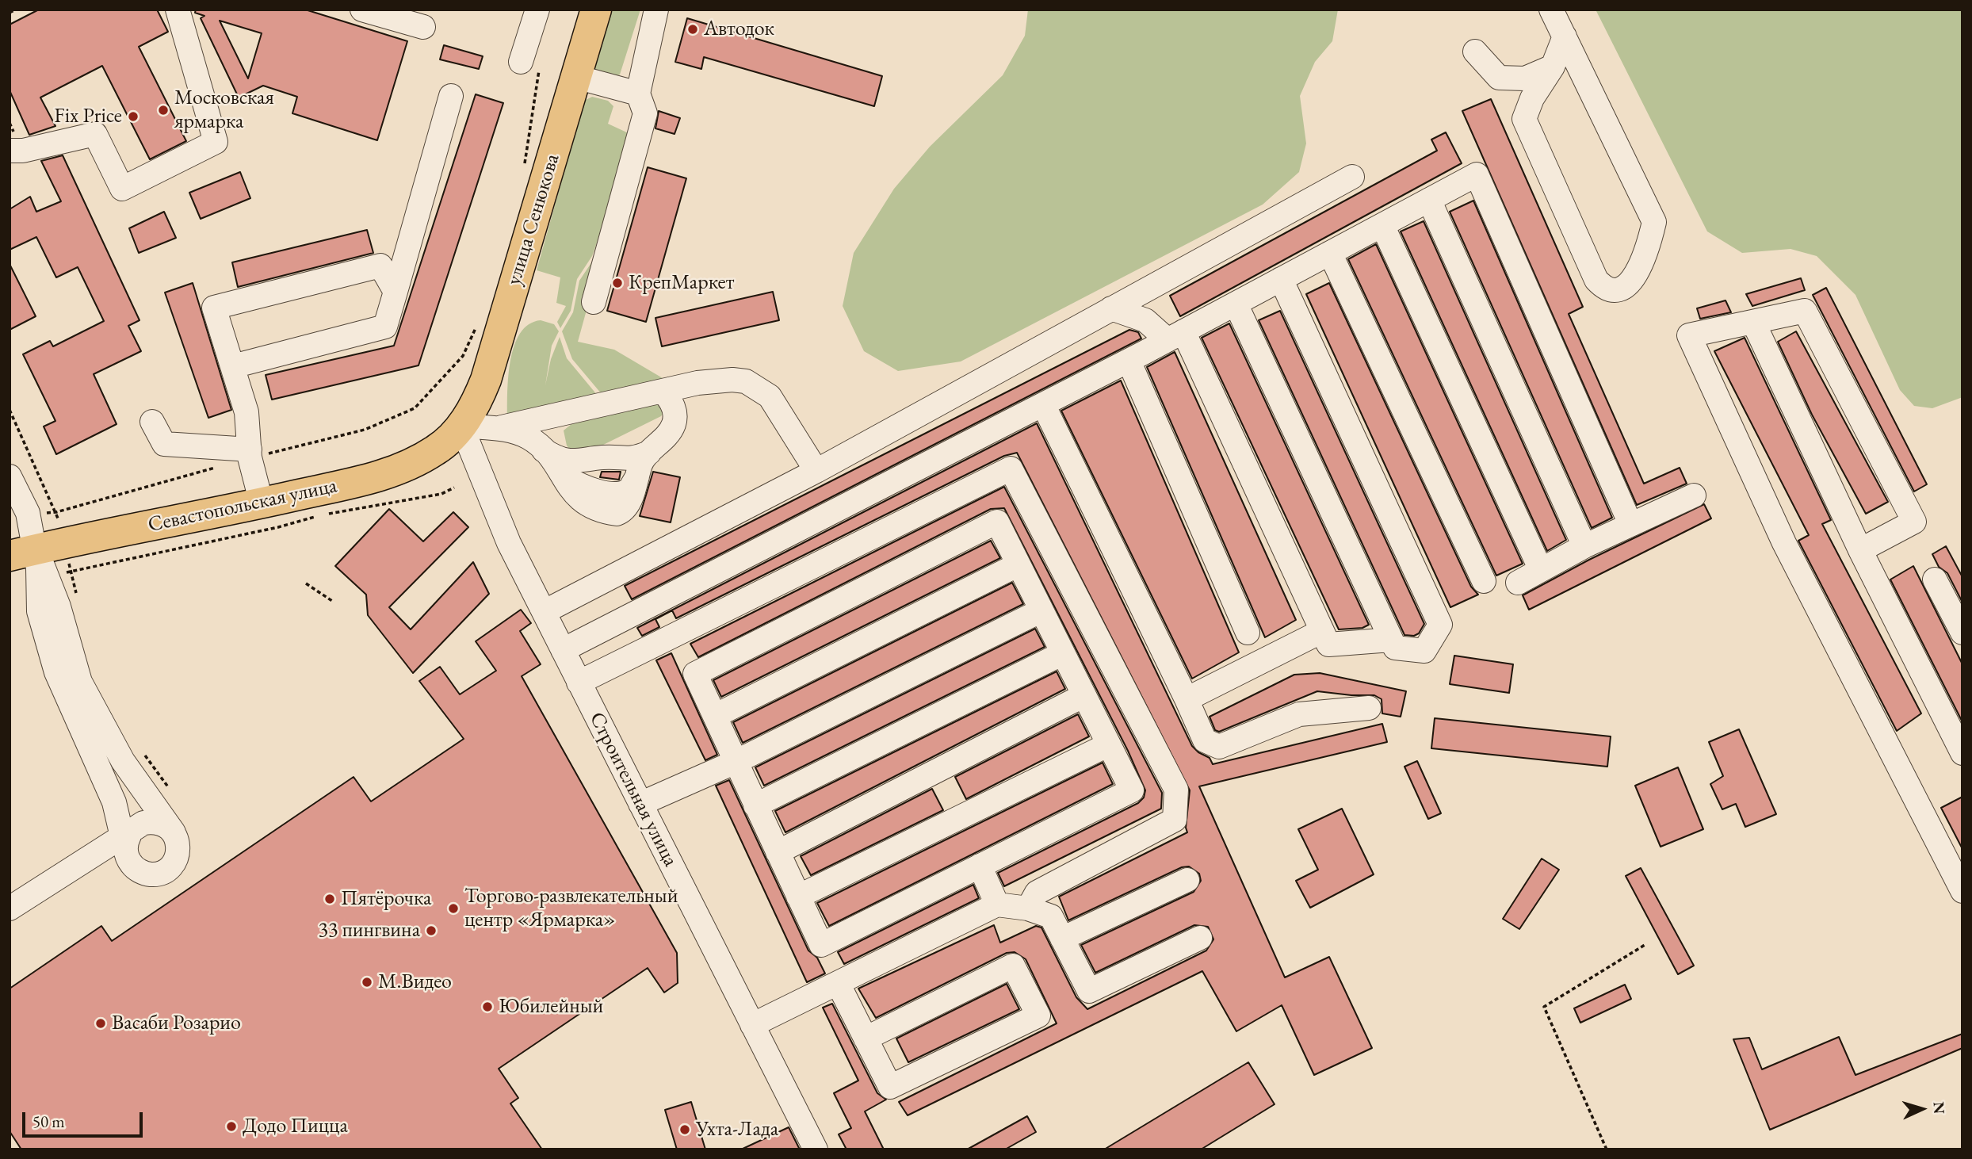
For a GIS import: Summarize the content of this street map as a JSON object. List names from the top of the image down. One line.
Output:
{"streets":{"main road":["улица Сенюкова","Севастопольская улица"],"street":["Строительная улица"]},"crossings":[["улица Сенюкова","Севастопольская улица"],["улица Сенюкова","Строительная улица"],["Севастопольская улица","Строительная улица"]],"places":["Автодок","Московская ярмарка","Fix Price","КрепМаркет","Пятёрочка","Торгово-развлекательный центр «Ярмарка»","33 пингвина","М.Видео","Юбилейный","Васаби Розарио","Додо Пицца","Ухта-Лада"],"scale_bar":"50 m","north":"right"}
